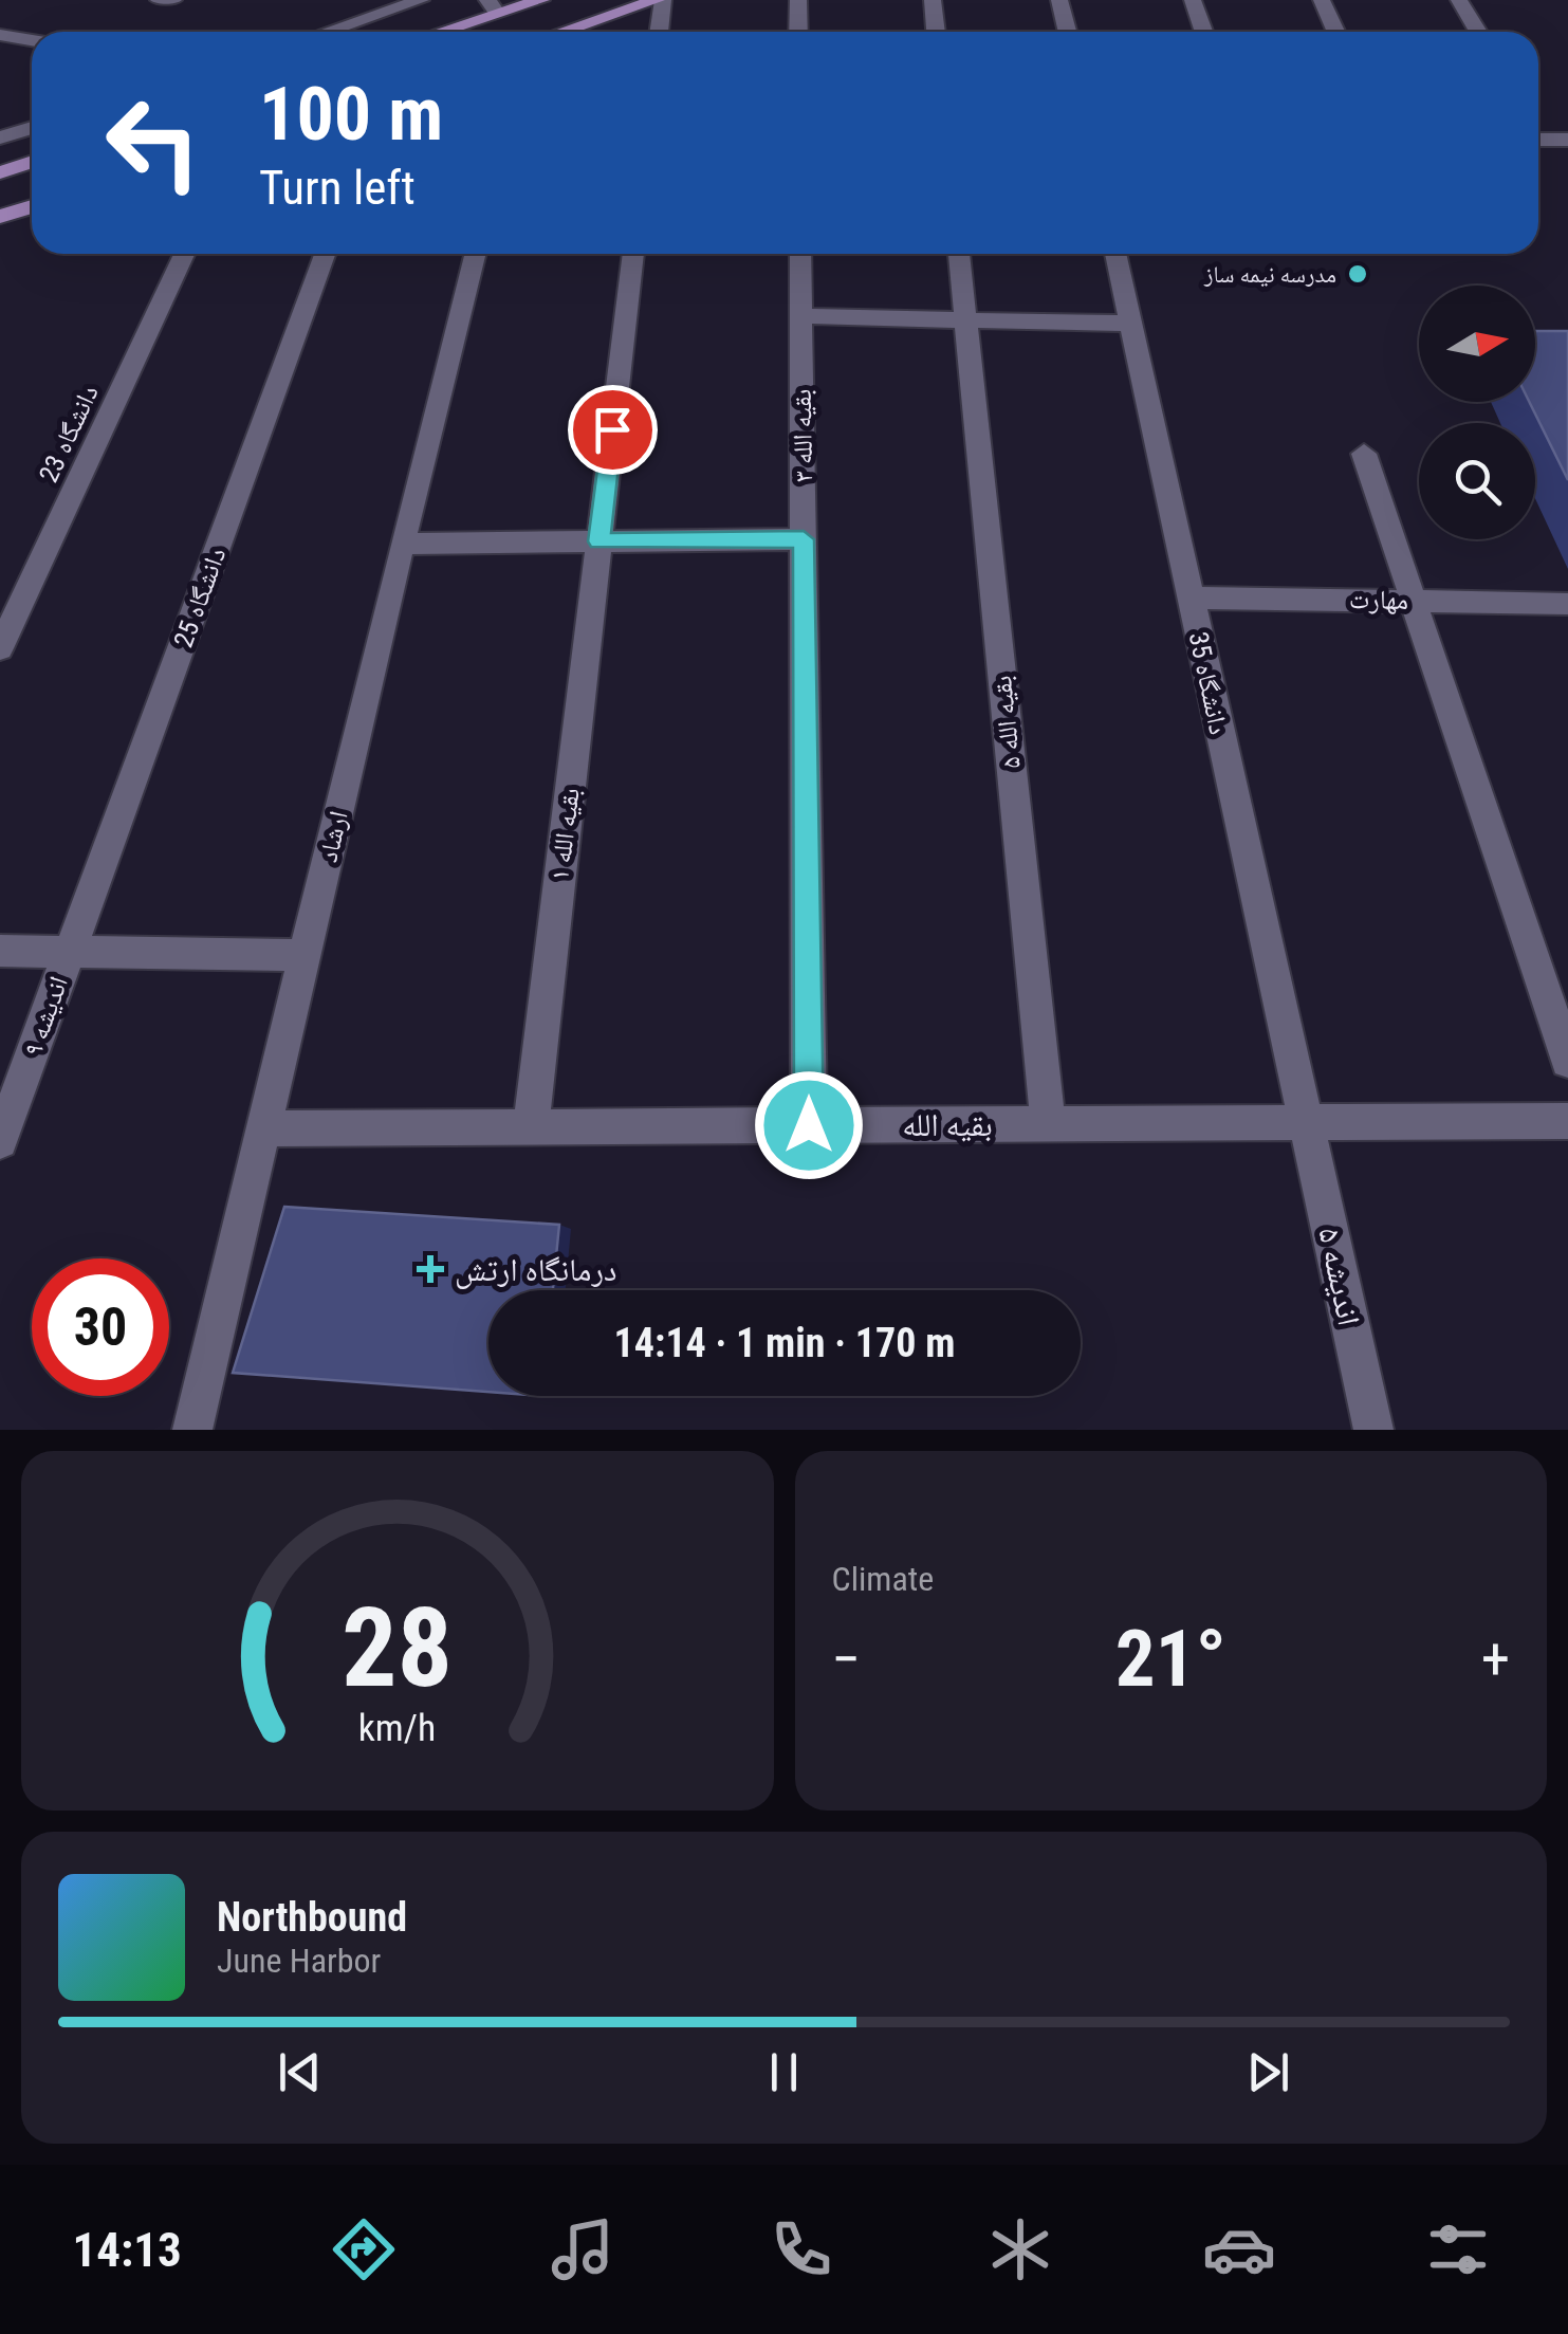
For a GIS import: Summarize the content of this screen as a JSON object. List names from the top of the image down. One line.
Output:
{"streets":{"street":["دانشگاه 23","بقیه الله ۳","دانشگاه 25","مهارت","دانشگاه 35","بقیه الله ۵","بقیه الله ۱","ارشاد","اندیشه ۹","بقیه الله","اندیشه ۵"]},"crossings":[["بقیه الله ۳","بقیه الله"],["دانشگاه 25","اندیشه ۹"],["مهارت","دانشگاه 35"],["دانشگاه 35","بقیه الله"],["دانشگاه 35","اندیشه ۵"],["بقیه الله ۵","بقیه الله"],["بقیه الله ۱","بقیه الله"],["ارشاد","بقیه الله"],["بقیه الله","اندیشه ۵"]],"places":{"other":["مدرسه نیمه ساز"],"health":["درمانگاه ارتش"]},"north":"right","page":{"turn":["100 m","Turn left"],"limit":"30","trip":"14:14 · 1 min · 170 m","tile":"Climate","heat":["−","21°","+"],"song":["Northbound","June Harbor"],"tabs":"14:13","gauge":["28","km/h"]}}
